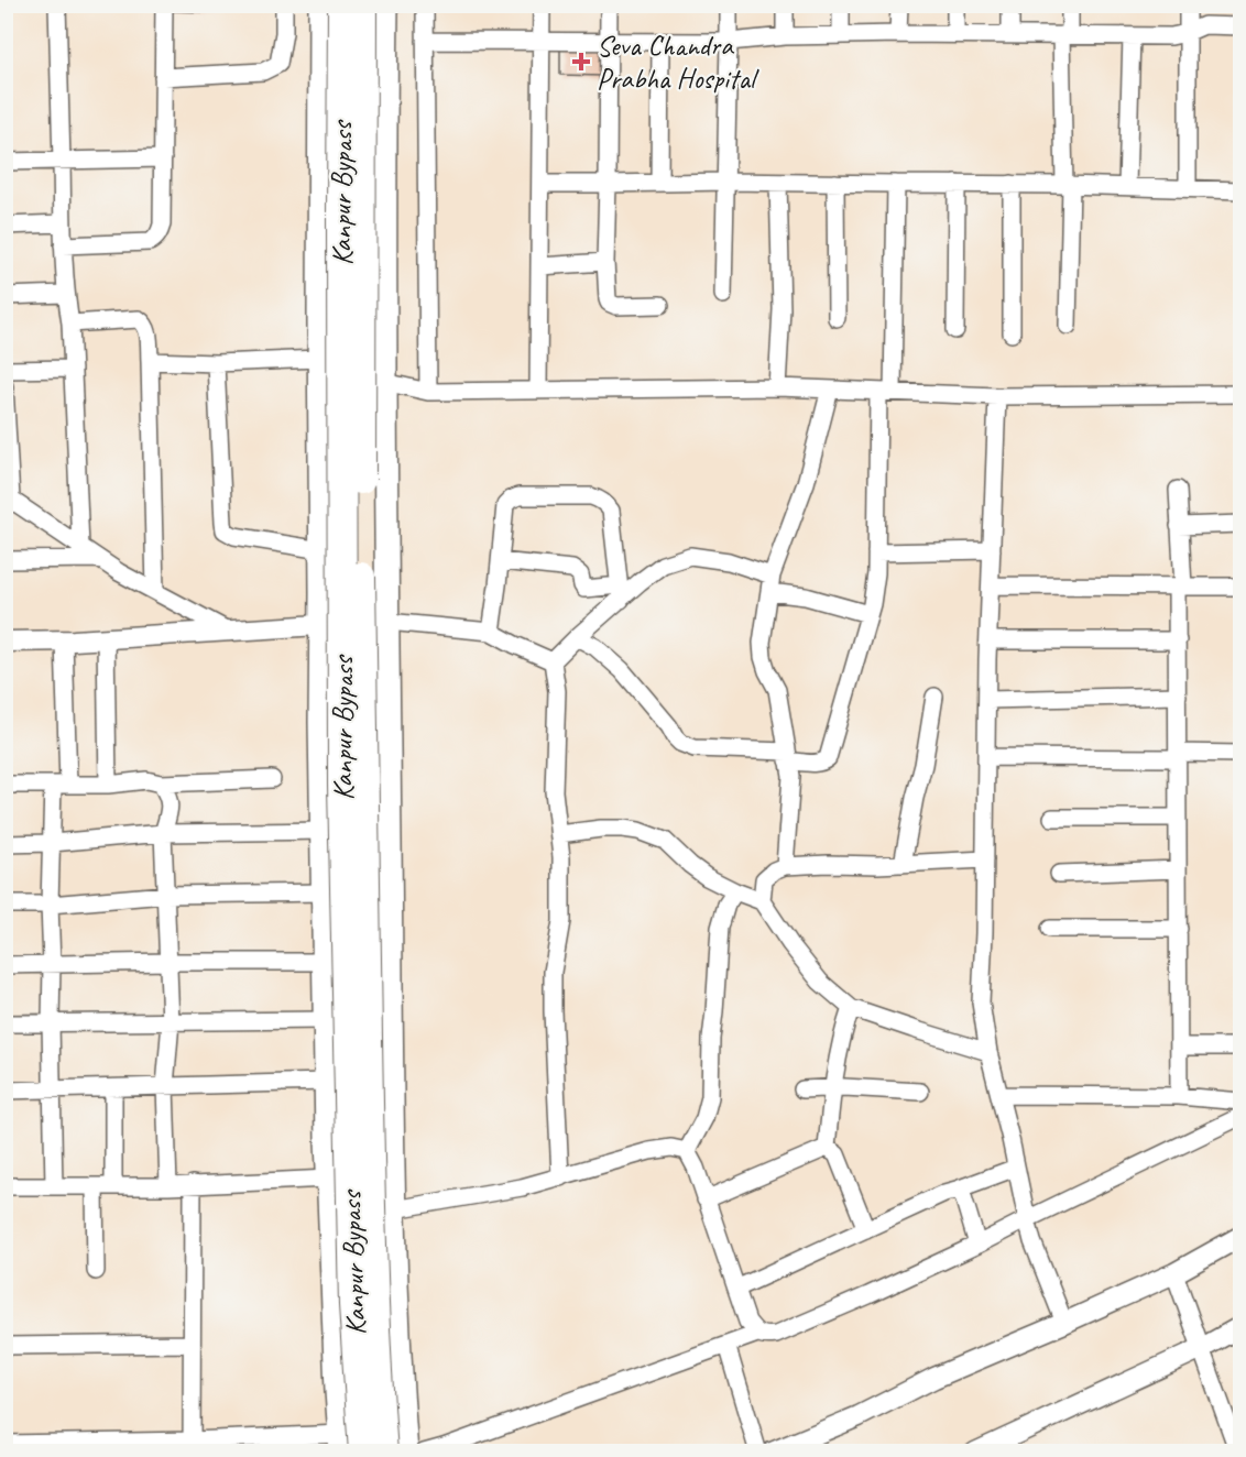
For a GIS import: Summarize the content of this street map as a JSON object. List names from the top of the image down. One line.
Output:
{"streets":{"highway":["Kanpur Bypass"]},"places":{"health":["Seva Chandra Prabha Hospital"]}}
